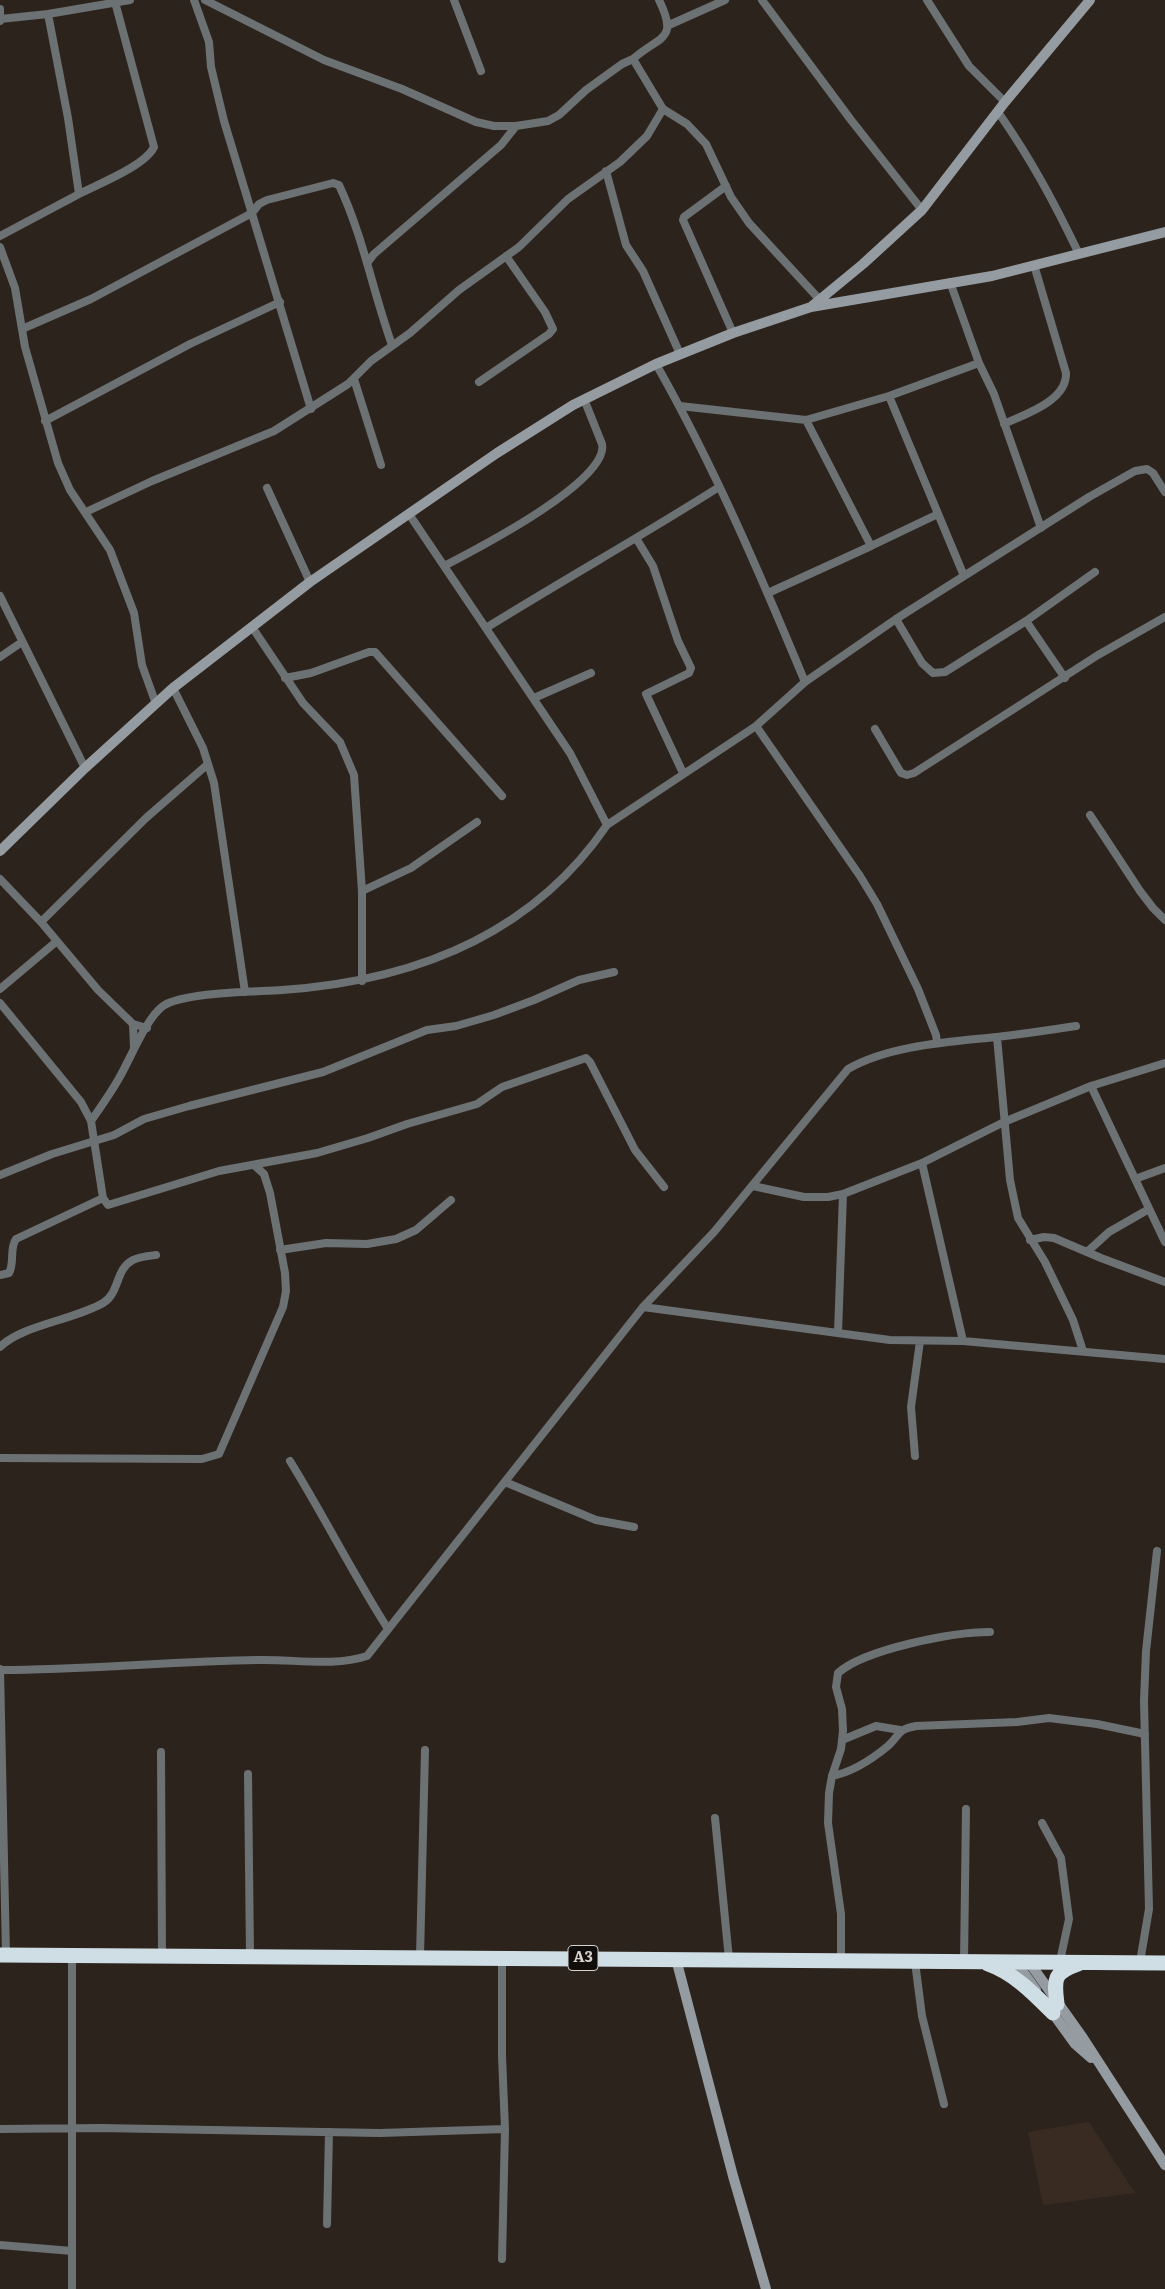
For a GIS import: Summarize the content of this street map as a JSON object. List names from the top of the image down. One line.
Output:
{"streets":{"highway":["A3"]}}
